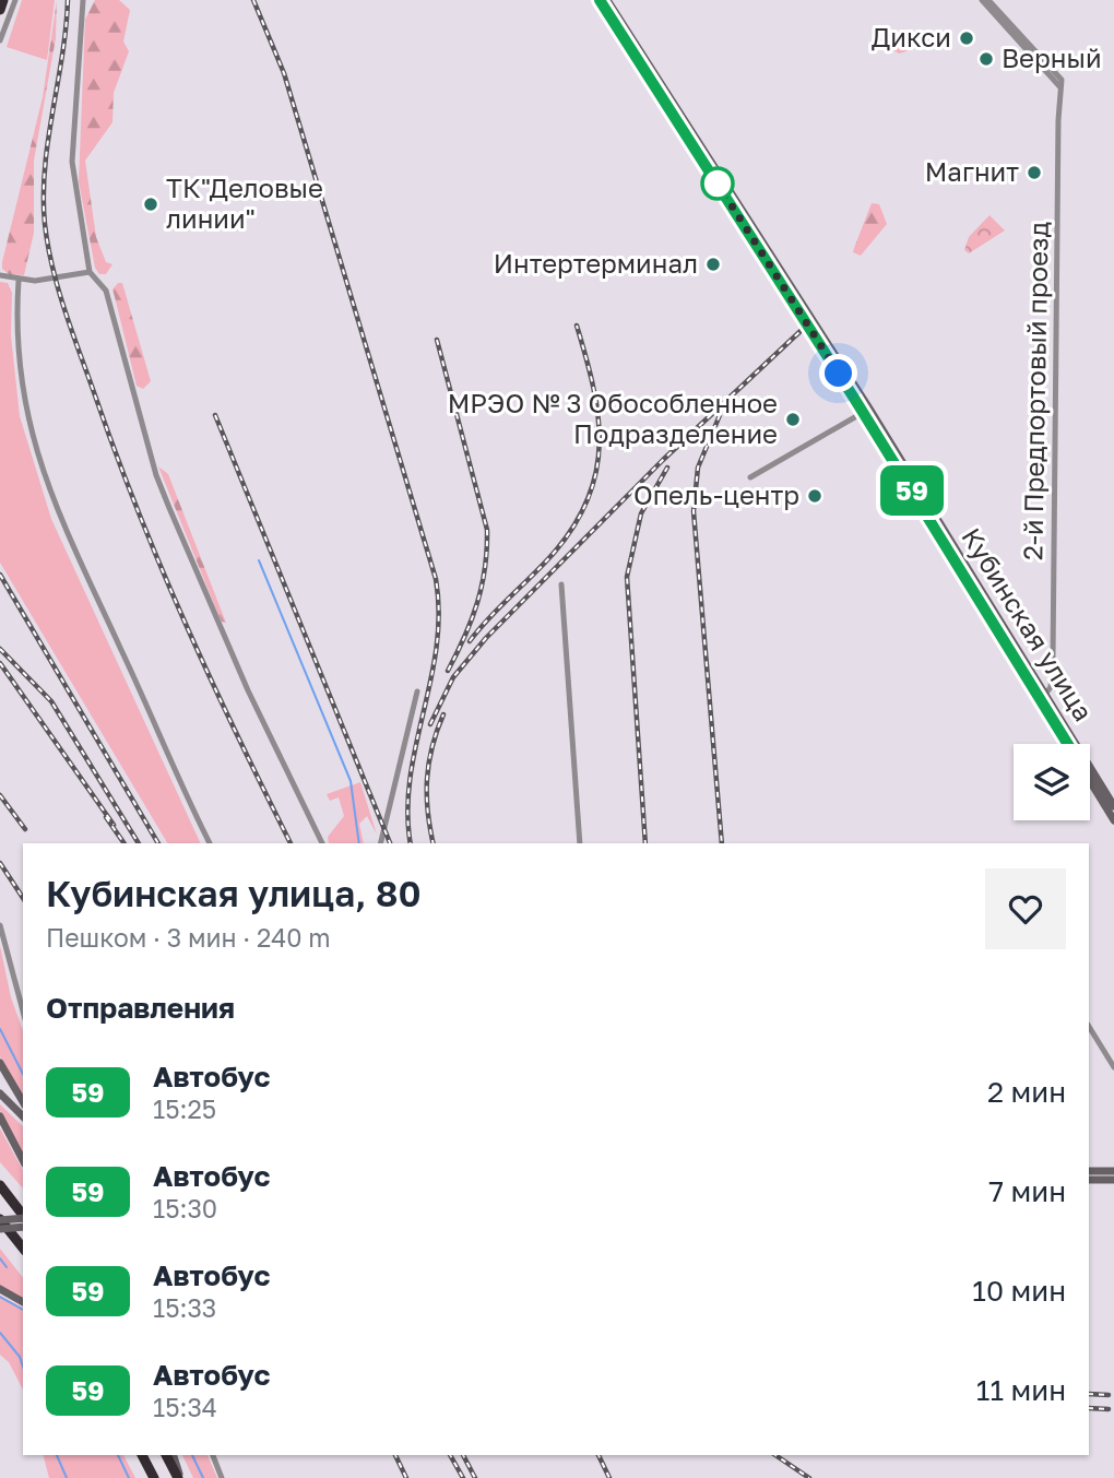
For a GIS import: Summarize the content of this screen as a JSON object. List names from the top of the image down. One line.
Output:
{"streets":{"main road":["Кубинская улица"],"street":["2-й Предпортовый проезд"]},"crossings":[["2-й Предпортовый проезд","Кубинская улица"]],"places":["Дикси","Верный","Магнит","ТК\"Деловые линии\"","Интертерминал","МРЭО № 3 Обособленное Подразделение","Опель-центр"],"lines":["bus line 59"],"page":{"on_map":"59","heading":[["Кубинская улица, 80","Пешком · 3 мин · 240 m"],"Отправления"],"list":[{"mark":"59","name":"Автобус","note":"15:25","value":"2 мин"},{"mark":"59","name":"Автобус","note":"15:30","value":"7 мин"},{"mark":"59","name":"Автобус","note":"15:33","value":"10 мин"},{"mark":"59","name":"Автобус","note":"15:34","value":"11 мин"}]}}
